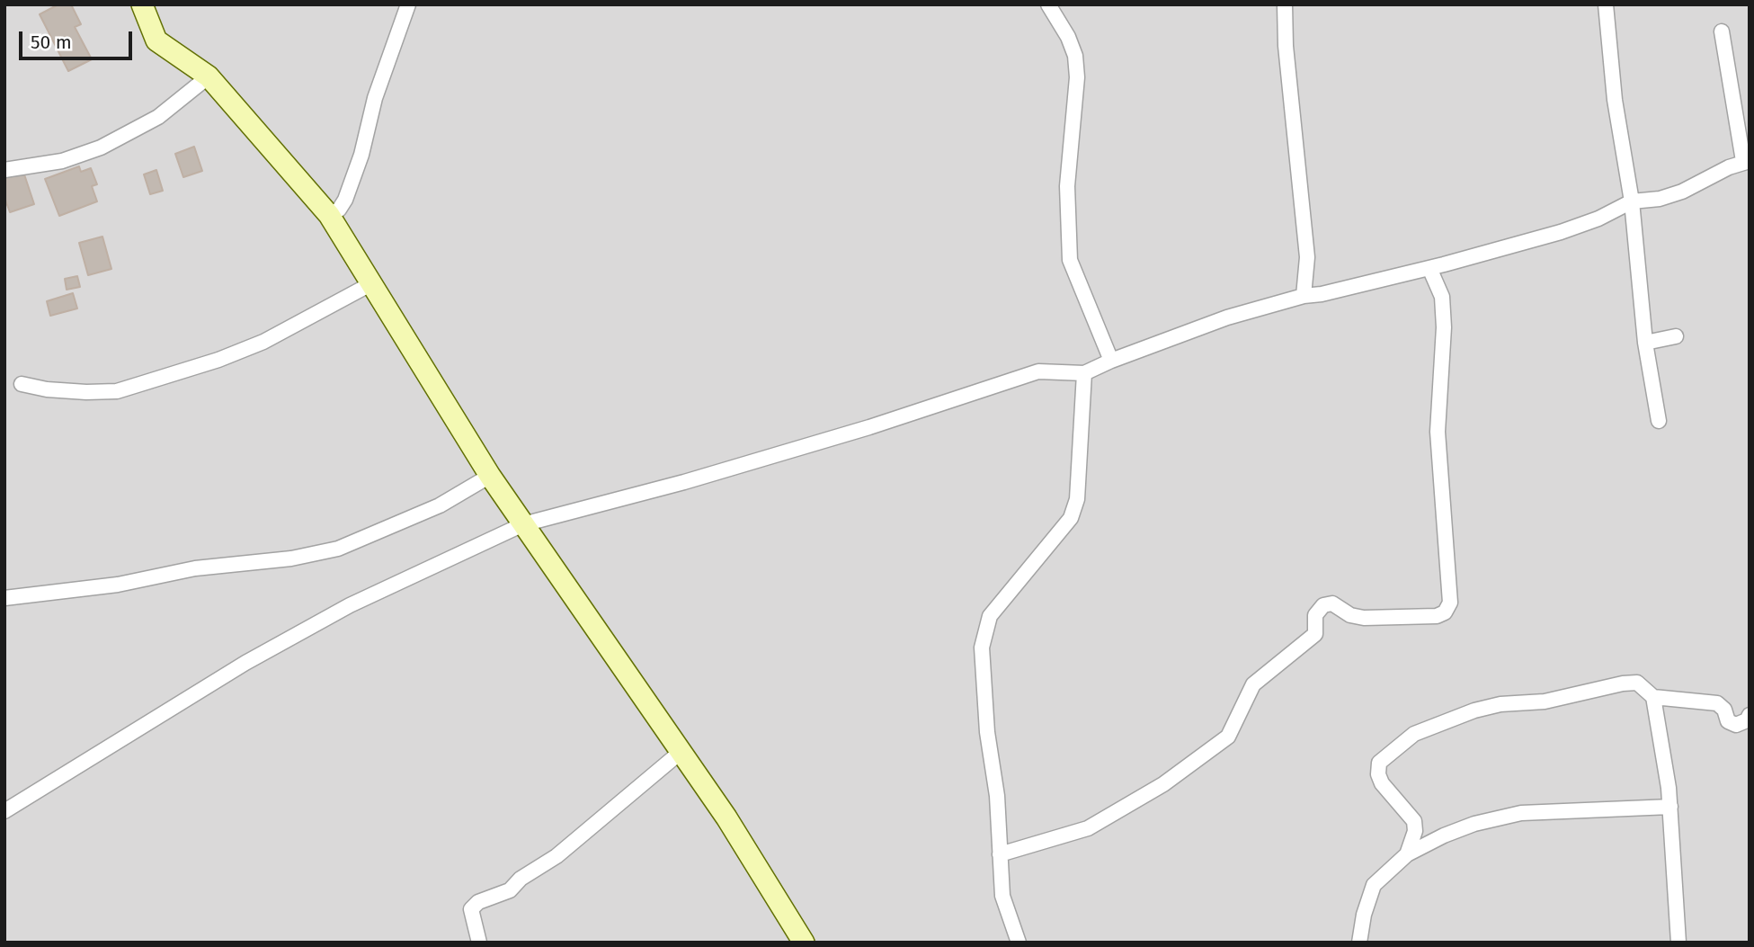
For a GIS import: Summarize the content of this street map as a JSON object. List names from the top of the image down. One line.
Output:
{"scale_bar":"50 m"}
